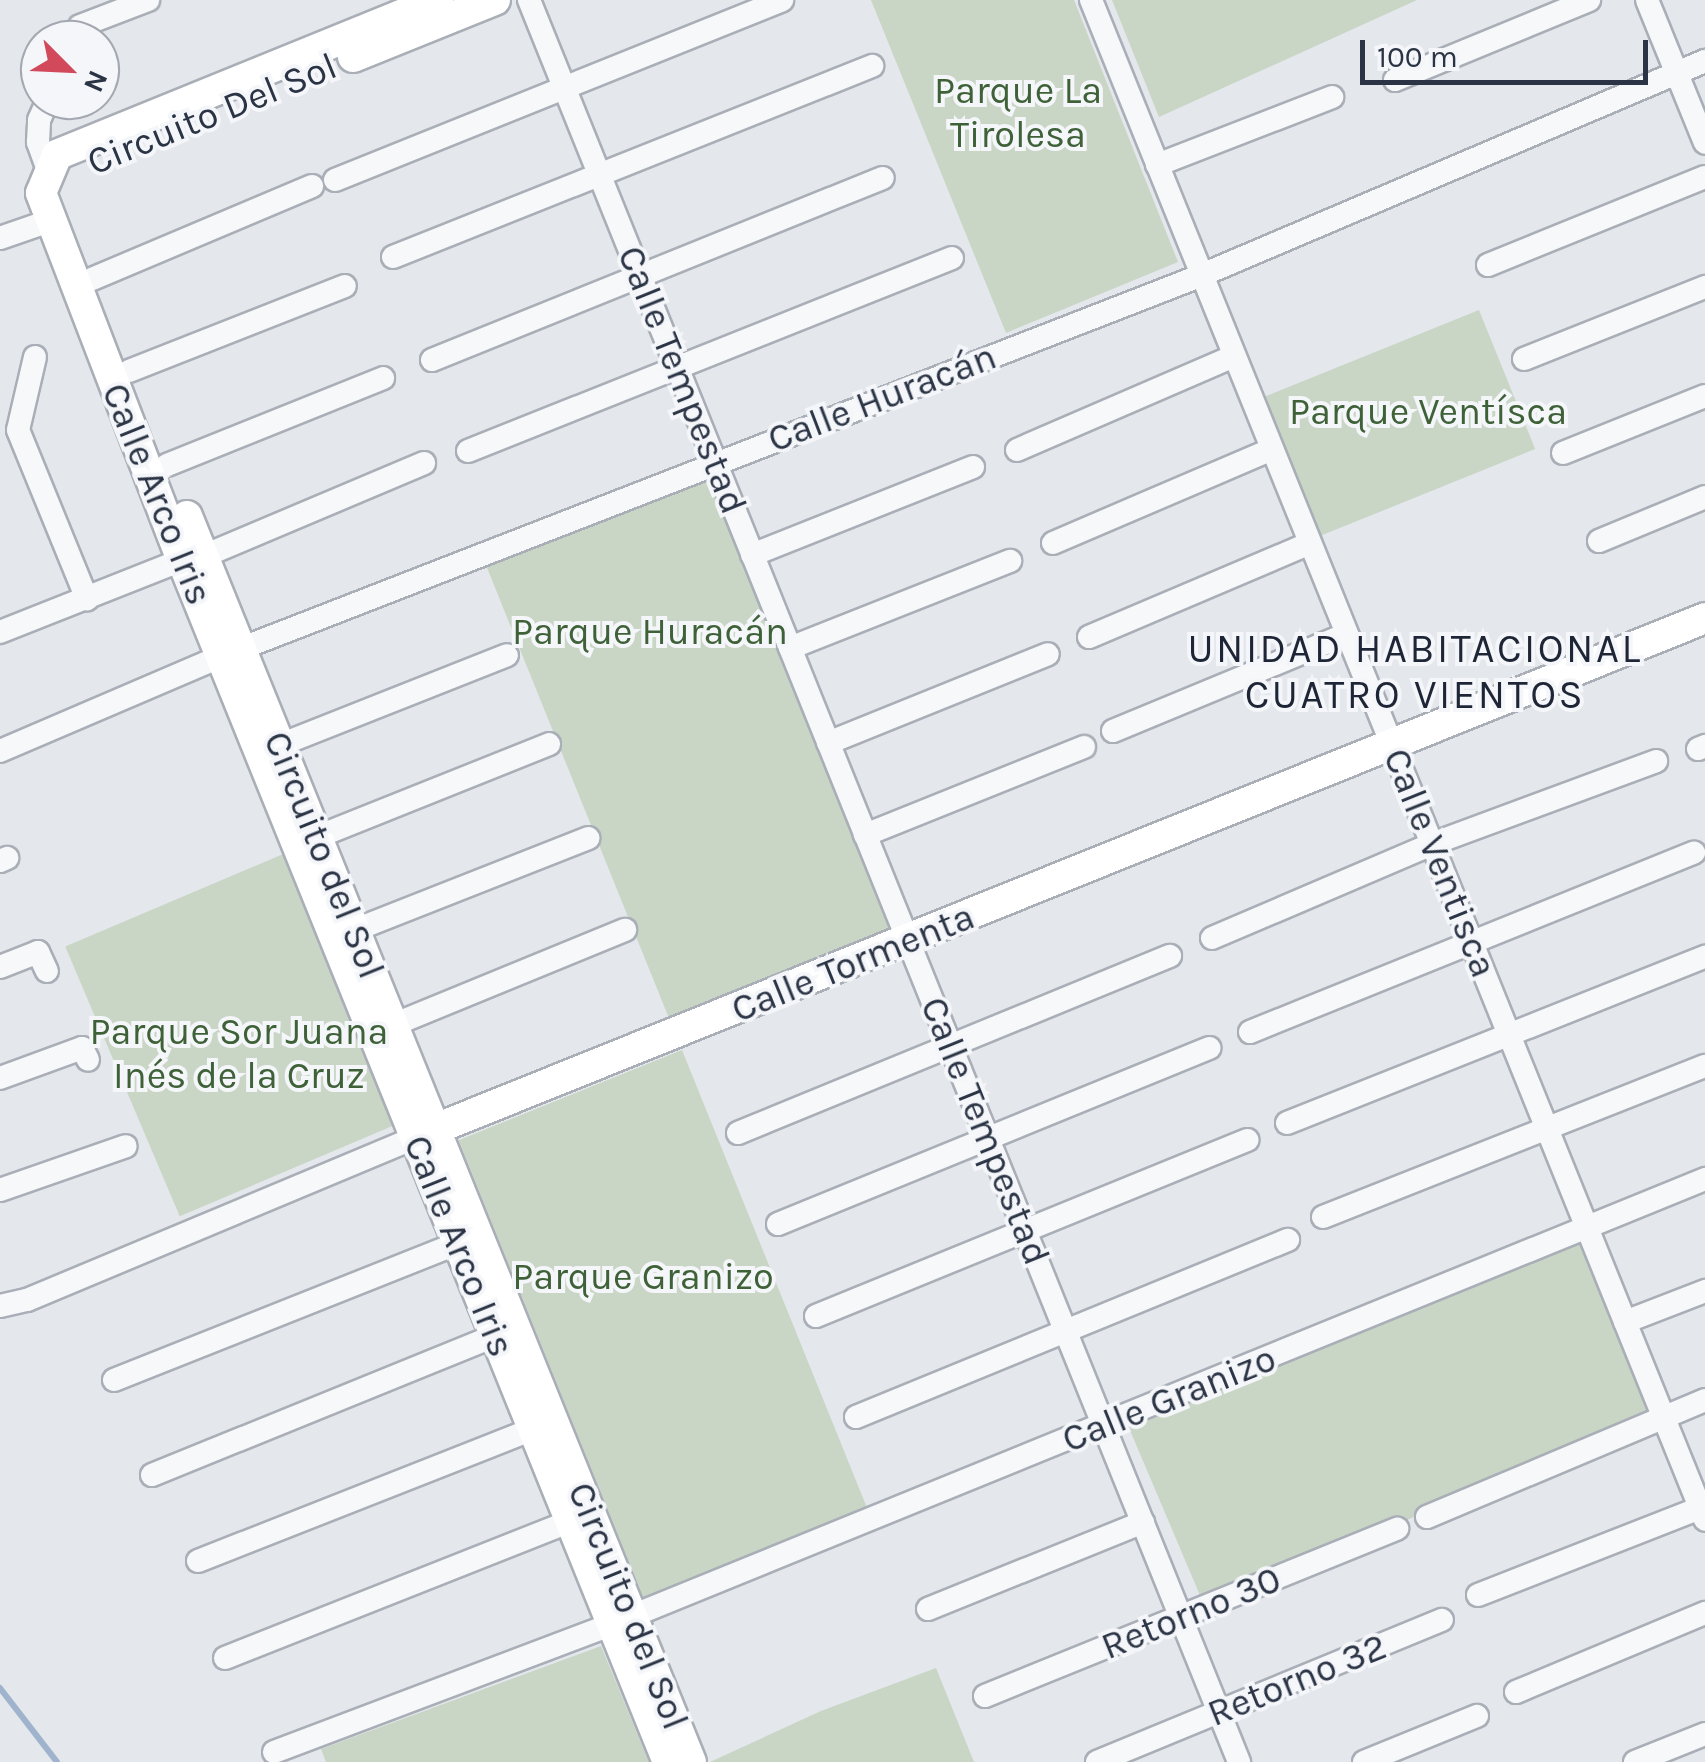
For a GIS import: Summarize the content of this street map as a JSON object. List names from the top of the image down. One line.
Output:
{"streets":{"street":["Circuito Del Sol","Calle Tempestad","Calle Huracán","Calle Arco Iris","Circuito del Sol","Calle Ventisca","Calle Tormenta","Calle Granizo","Retorno 30","Retorno 32"]},"crossings":[["Circuito Del Sol","Calle Arco Iris"],["Circuito Del Sol","Circuito del Sol"],["Calle Tempestad","Calle Huracán"],["Calle Tempestad","Calle Tormenta"],["Calle Tempestad","Calle Granizo"],["Calle Tempestad","Retorno 30"],["Calle Tempestad","Retorno 32"],["Calle Huracán","Calle Arco Iris"],["Calle Huracán","Circuito del Sol"],["Calle Huracán","Calle Ventisca"],["Calle Arco Iris","Circuito del Sol"],["Calle Arco Iris","Calle Tormenta"],["Calle Arco Iris","Calle Granizo"],["Circuito del Sol","Calle Tormenta"],["Circuito del Sol","Calle Granizo"],["Calle Ventisca","Calle Tormenta"],["Calle Ventisca","Calle Granizo"]],"districts":["UNIDAD HABITACIONAL CUATRO VIENTOS"],"parks":["Parque La Tirolesa","Parque Ventísca","Parque Huracán","Parque Sor Juana Inés de la Cruz","Parque Granizo"],"scale_bar":"100 m","north":"bottom right"}
